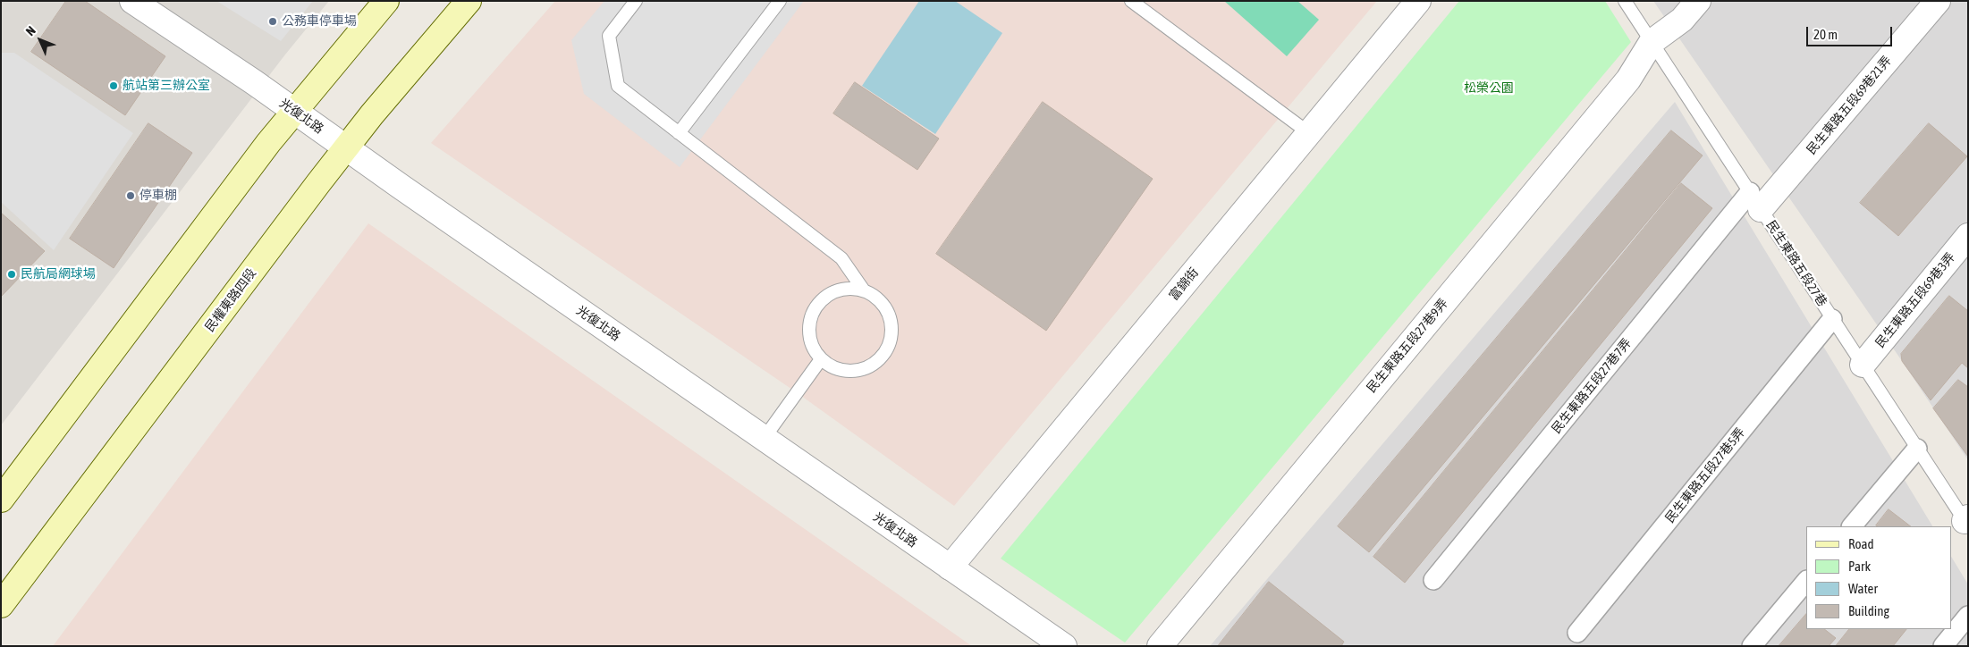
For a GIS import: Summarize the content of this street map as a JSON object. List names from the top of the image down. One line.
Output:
{"streets":{"main road":["民權東路四段"],"street":["民生東路五段69巷21弄","光復北路","富錦街","民生東路五段69巷3弄","民生東路五段27巷9弄","民生東路五段27巷7弄","民生東路五段27巷5弄"],"lane":["民生東路五段27巷"]},"crossings":[["民生東路五段69巷21弄","民生東路五段27巷"],["民生東路五段69巷21弄","民生東路五段27巷7弄"],["光復北路","富錦街"],["光復北路","民權東路四段"],["民生東路五段27巷","民生東路五段69巷3弄"],["民生東路五段27巷","民生東路五段27巷9弄"],["民生東路五段27巷","民生東路五段27巷7弄"],["民生東路五段27巷","民生東路五段27巷5弄"]],"parks":["松榮公園"],"places":["公務車停車場","航站第三辦公室","停車棚","民航局網球場"],"legend":["Road","Park","Water","Building"],"scale_bar":"20 m","north":"top left"}
